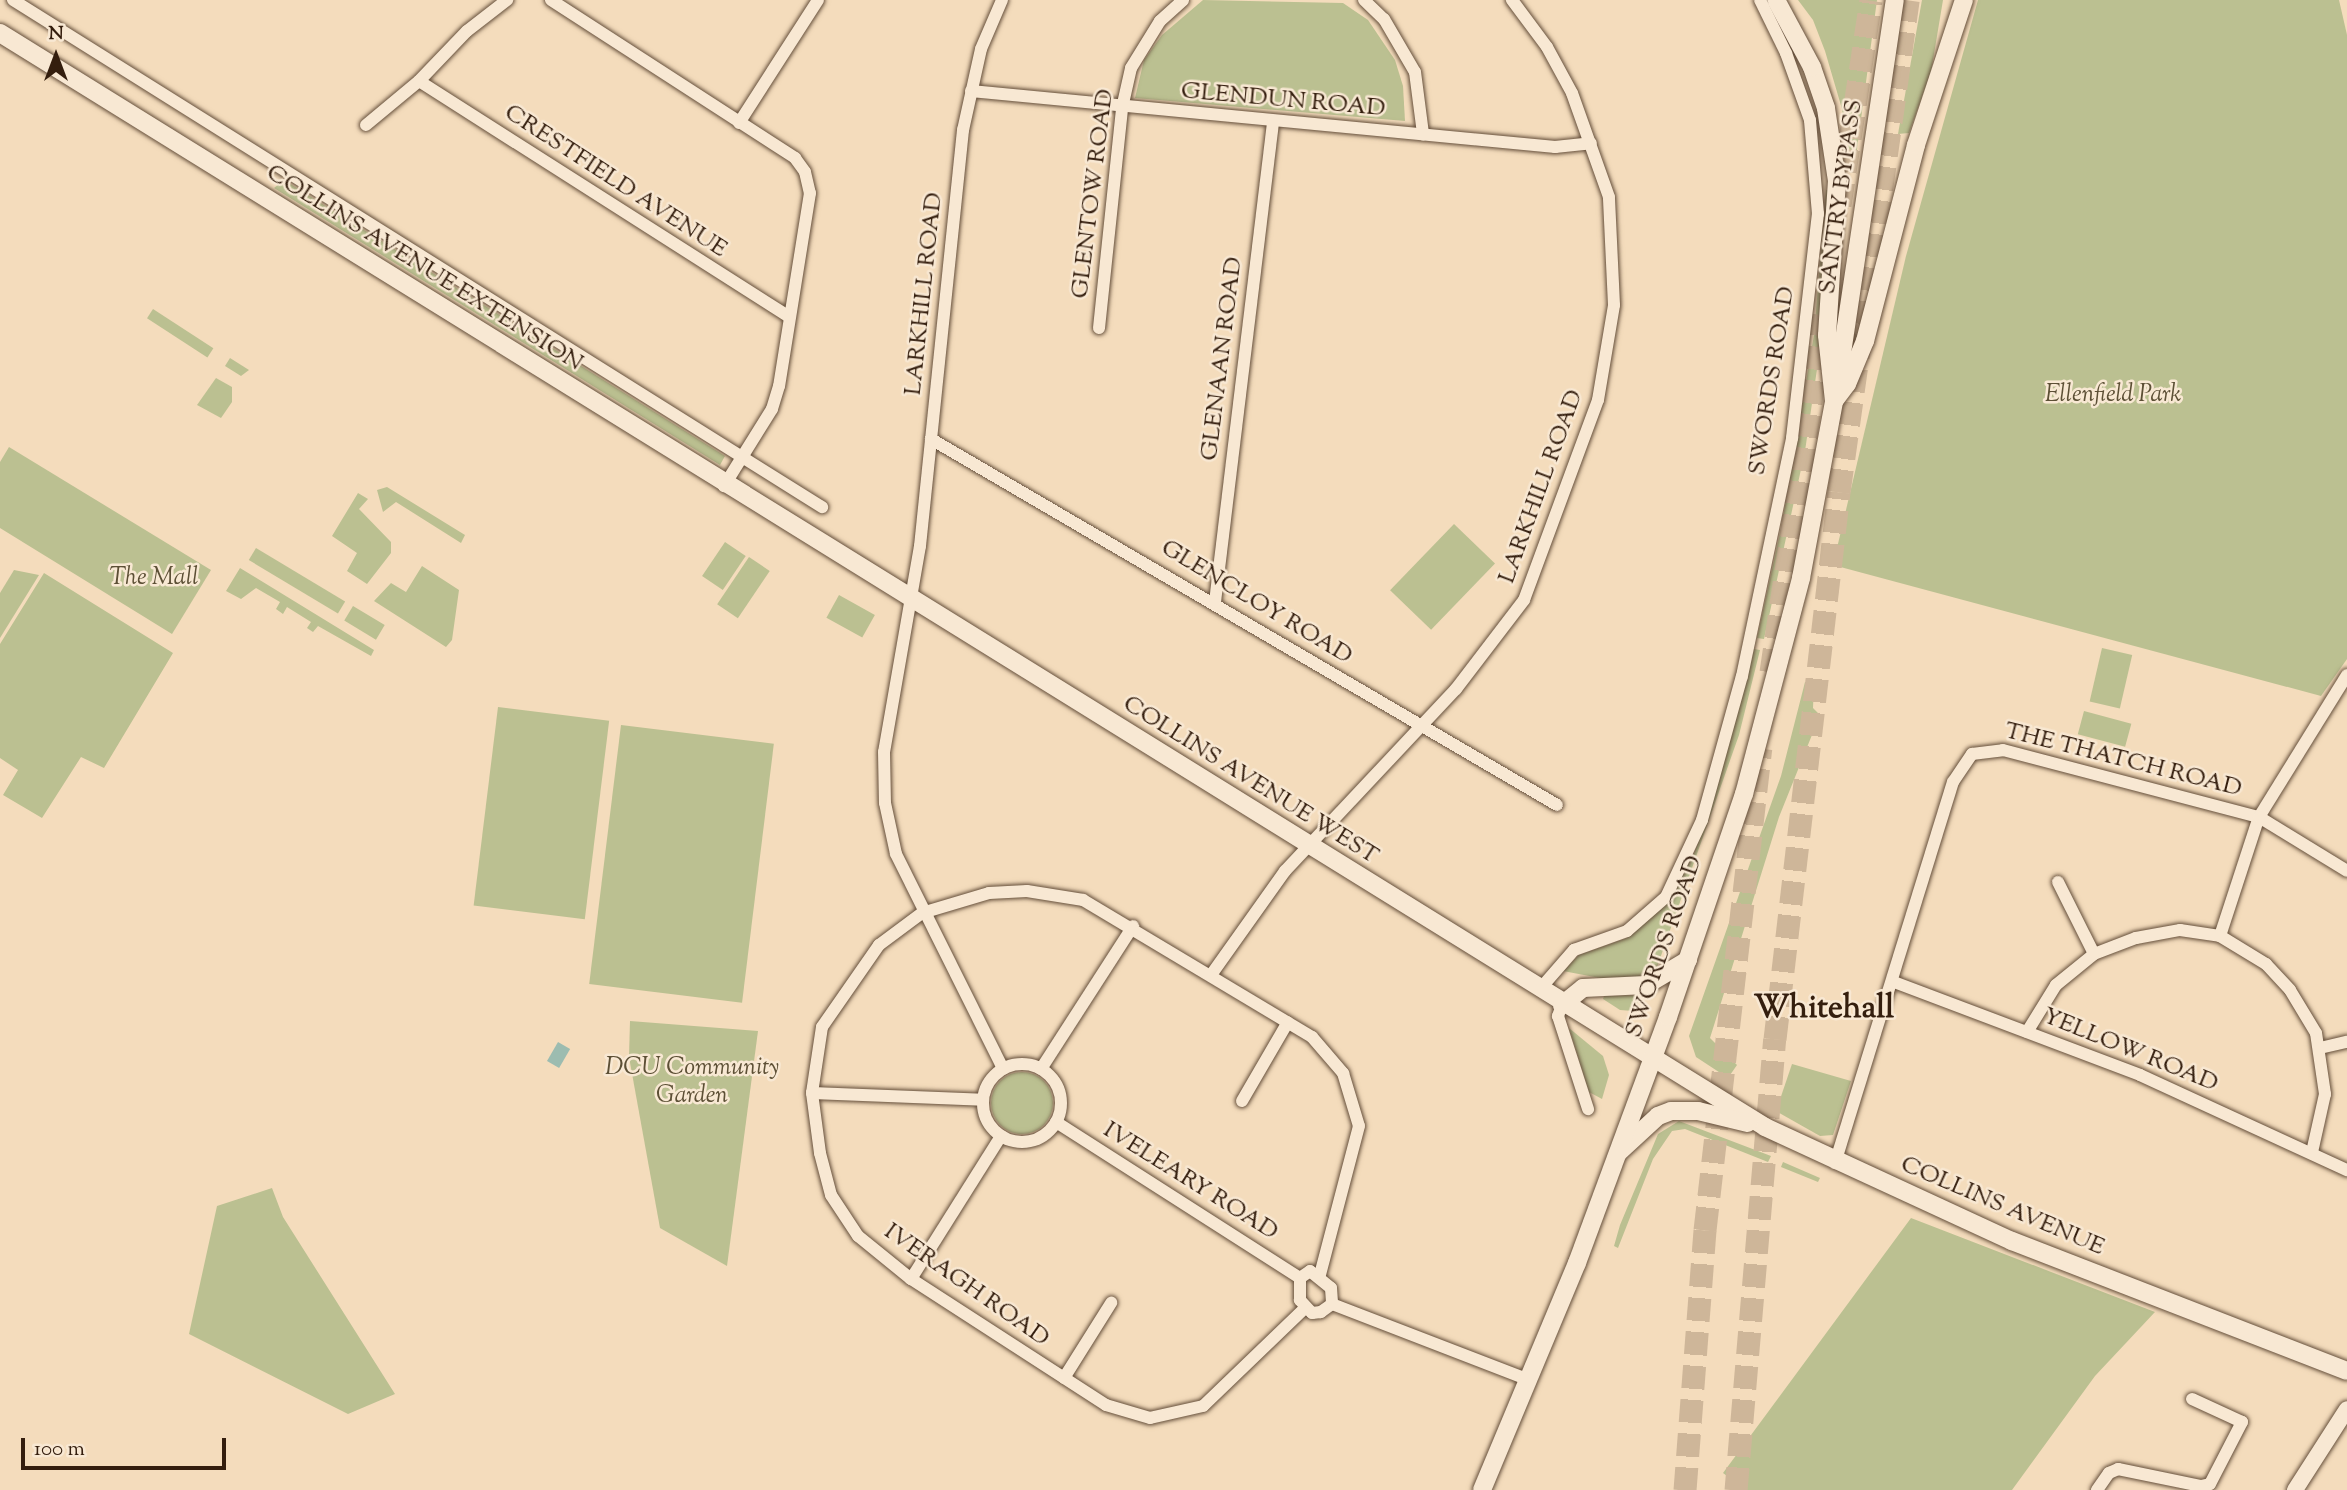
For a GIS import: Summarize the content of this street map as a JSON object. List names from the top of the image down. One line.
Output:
{"streets":{"main road":["SANTRY BYPASS","COLLINS AVENUE EXTENSION","SWORDS ROAD","COLLINS AVENUE WEST","COLLINS AVENUE"],"street":["GLENDUN ROAD","CRESTFIELD AVENUE","GLENTOW ROAD","LARKHILL ROAD","GLENAAN ROAD","GLENCLOY ROAD","THE THATCH ROAD","YELLOW ROAD","IVELEARY ROAD","IVERAGH ROAD"]},"crossings":[["GLENDUN ROAD","GLENTOW ROAD"],["GLENDUN ROAD","LARKHILL ROAD"],["GLENDUN ROAD","GLENAAN ROAD"],["SANTRY BYPASS","SWORDS ROAD"],["COLLINS AVENUE EXTENSION","COLLINS AVENUE WEST"],["LARKHILL ROAD","GLENCLOY ROAD"],["LARKHILL ROAD","COLLINS AVENUE WEST"],["LARKHILL ROAD","IVELEARY ROAD"],["LARKHILL ROAD","IVERAGH ROAD"],["GLENAAN ROAD","GLENCLOY ROAD"],["SWORDS ROAD","COLLINS AVENUE WEST"],["SWORDS ROAD","COLLINS AVENUE"],["THE THATCH ROAD","YELLOW ROAD"],["THE THATCH ROAD","COLLINS AVENUE"],["COLLINS AVENUE WEST","COLLINS AVENUE"],["IVELEARY ROAD","IVERAGH ROAD"]],"districts":["Whitehall"],"parks":["Ellenfield Park","The Mall","DCU Community Garden"],"scale_bar":"100 m","north":"top"}
